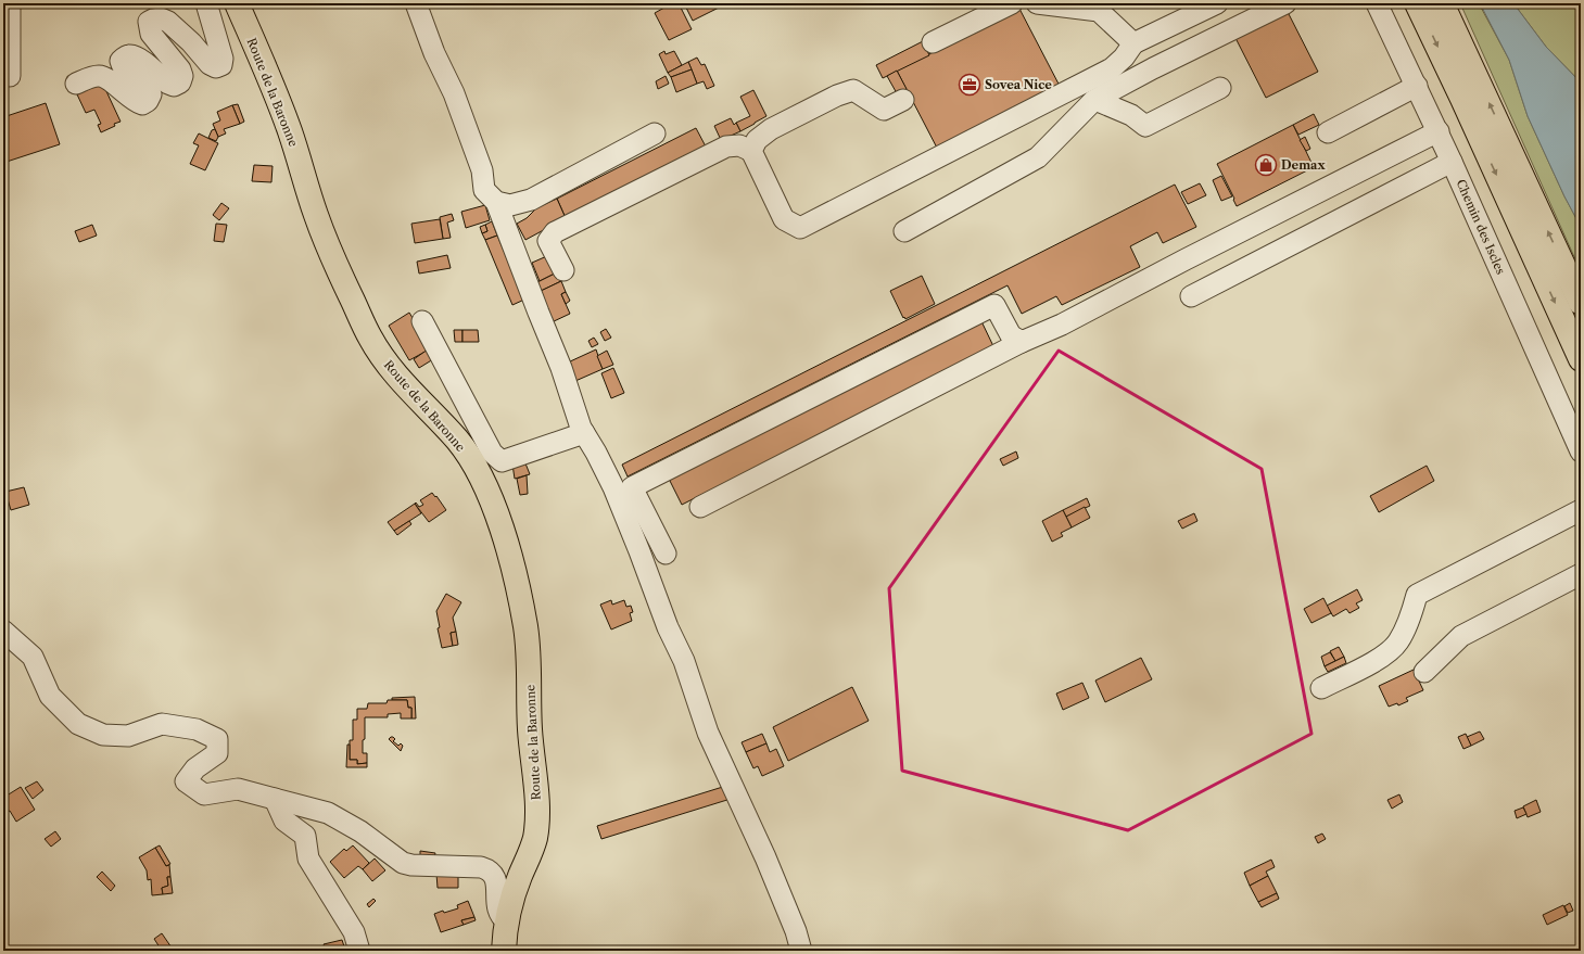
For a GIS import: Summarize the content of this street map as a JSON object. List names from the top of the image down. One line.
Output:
{"streets":{"main road":["Route de la Baronne"],"street":["Chemin des Iscles"]},"places":{"office":["Sovea Nice"],"shop":["Demax"]}}
